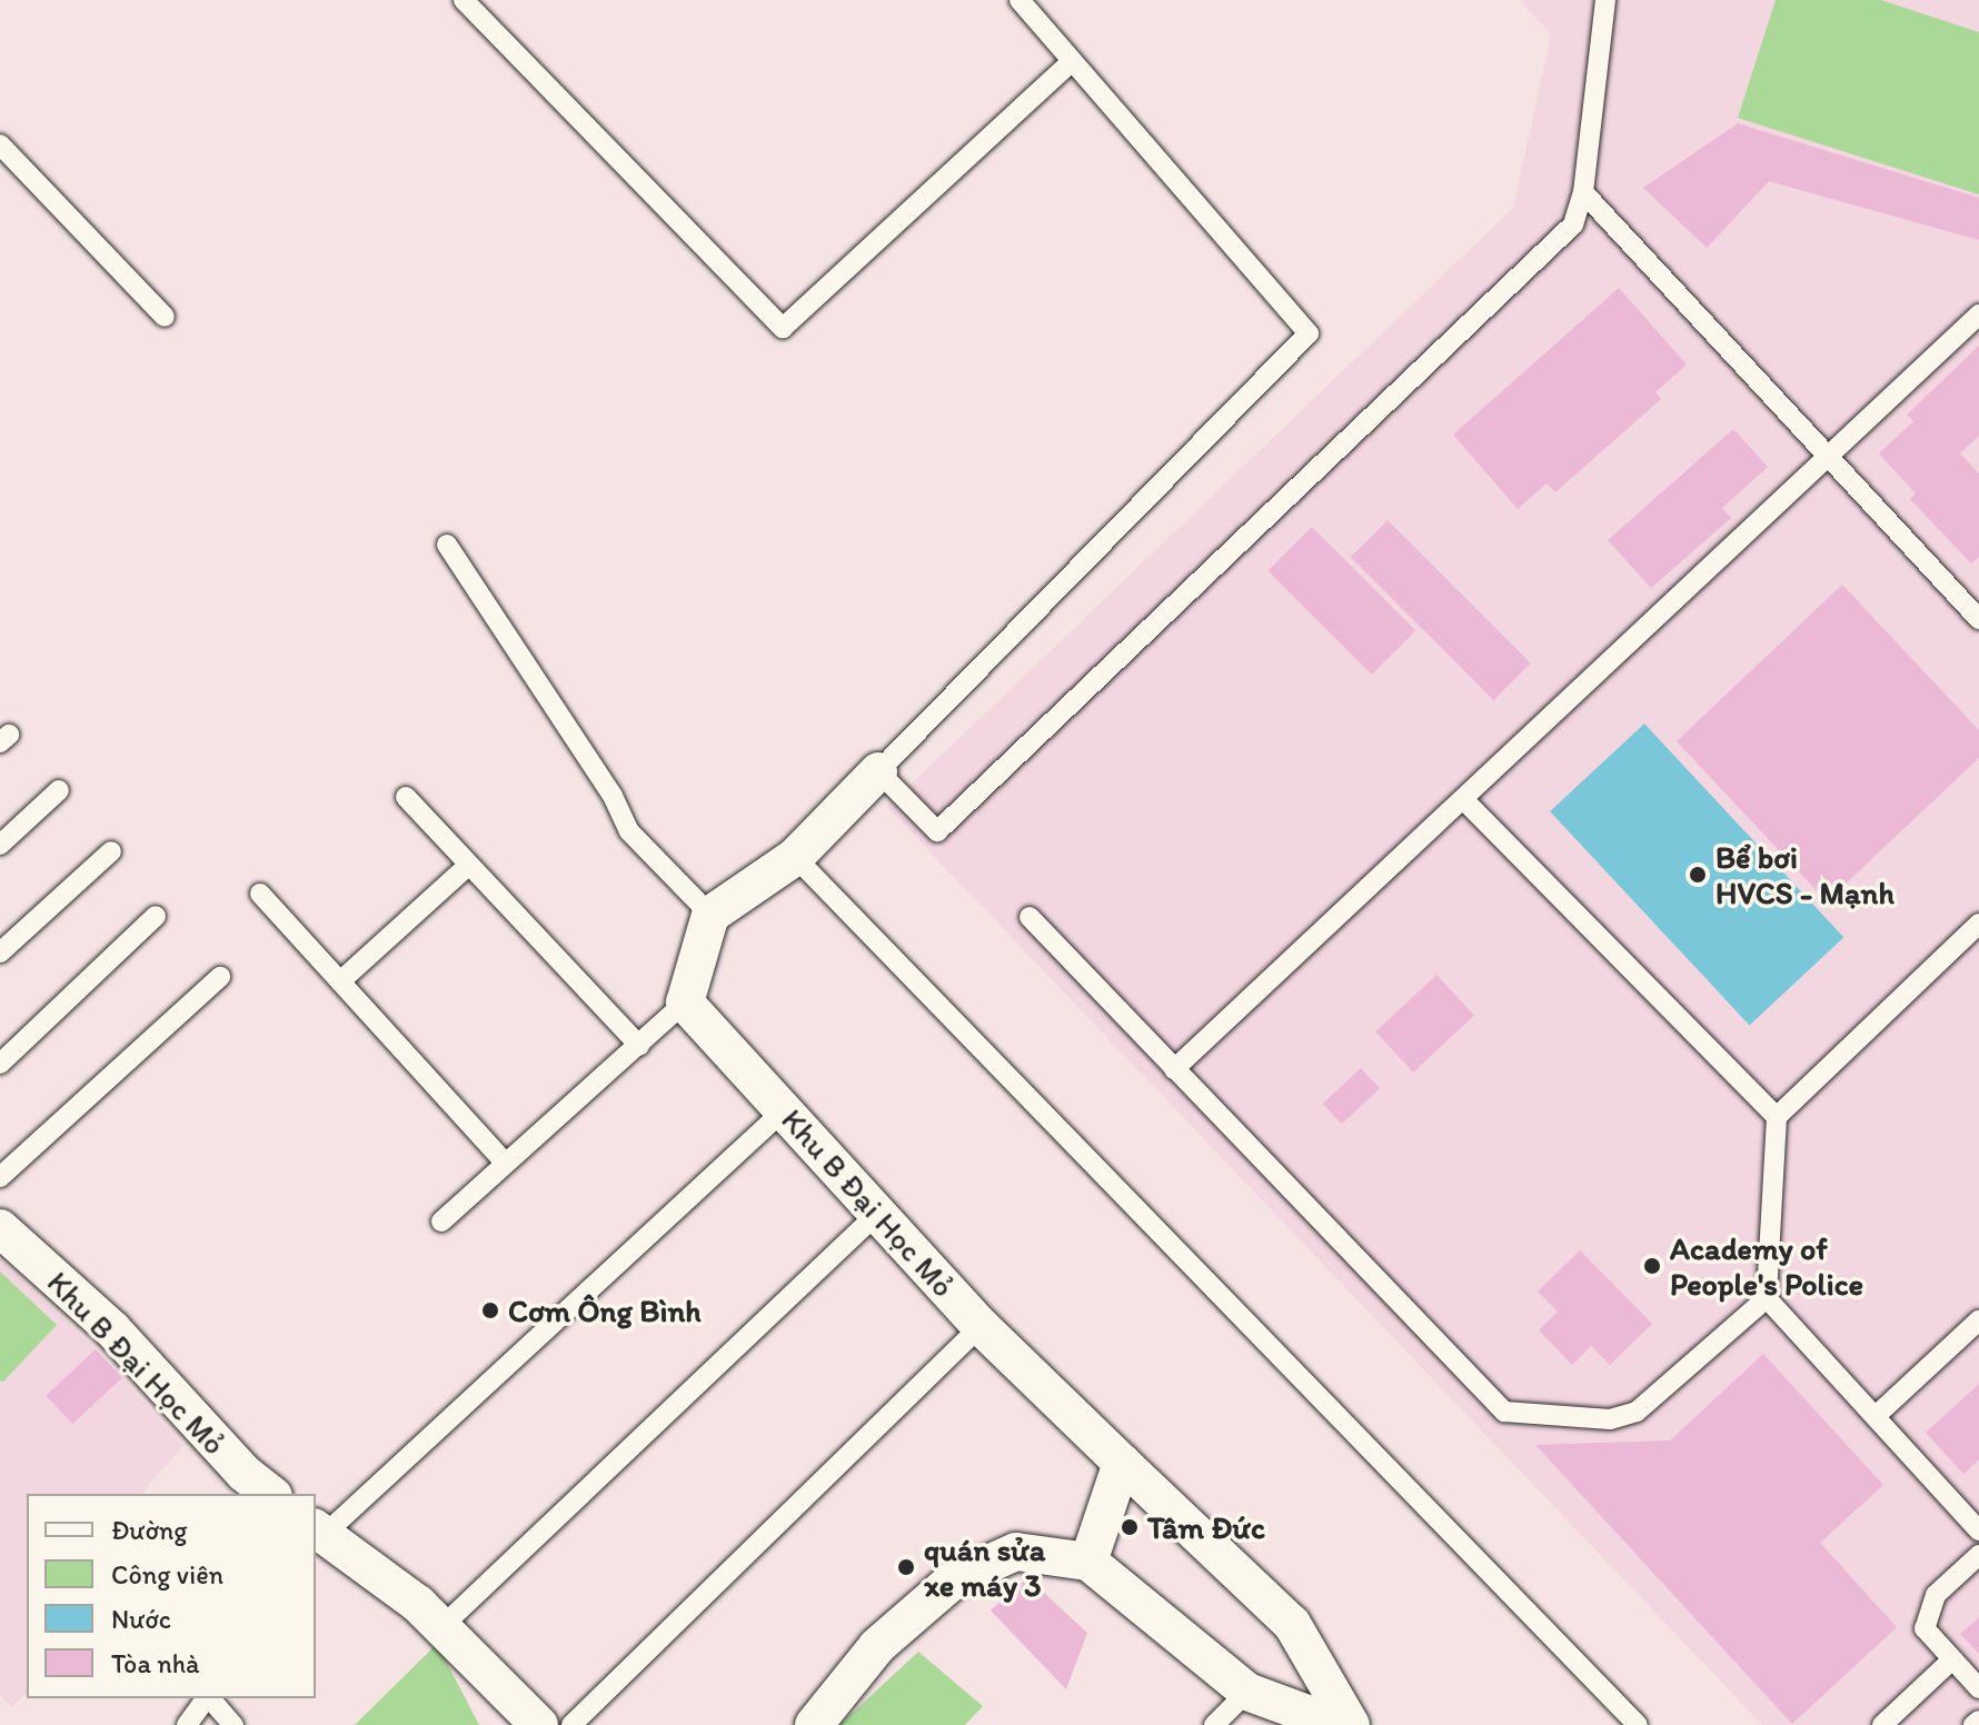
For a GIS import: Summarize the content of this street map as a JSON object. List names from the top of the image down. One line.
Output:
{"streets":{"street":["Khu B Đại Học Mỏ"]},"places":["Bể bơi HVCS - Mạnh","Academy of People's Police","Cơm Ông Bình","Tâm Đức","quán sửa xe máy 3"],"legend":["Đường","Công viên","Nước","Tòa nhà"]}
